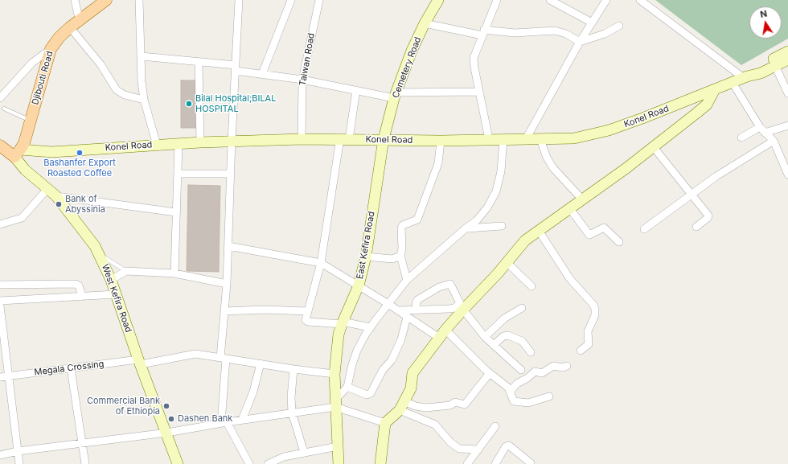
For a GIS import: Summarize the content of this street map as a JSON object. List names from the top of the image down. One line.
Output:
{"streets":{"main road":["Cemetery Road","Djibouti Road","Konel Road","East Kefira Road","West Kefira Road"],"street":["Taiwan Road","Megala Crossing"]},"crossings":[["Taiwan Road","Konel Road"],["Cemetery Road","Konel Road"],["Cemetery Road","East Kefira Road"],["Djibouti Road","Konel Road"],["Djibouti Road","West Kefira Road"],["Konel Road","East Kefira Road"],["Konel Road","West Kefira Road"],["East Kefira Road","Megala Crossing"],["West Kefira Road","Megala Crossing"]],"places":["Bilal Hospital;BILAL HOSPITAL","Bashanfer Export Roasted Coffee","Bank of Abyssinia","Commercial Bank of Ethiopia","Dashen Bank"],"north":"top"}
